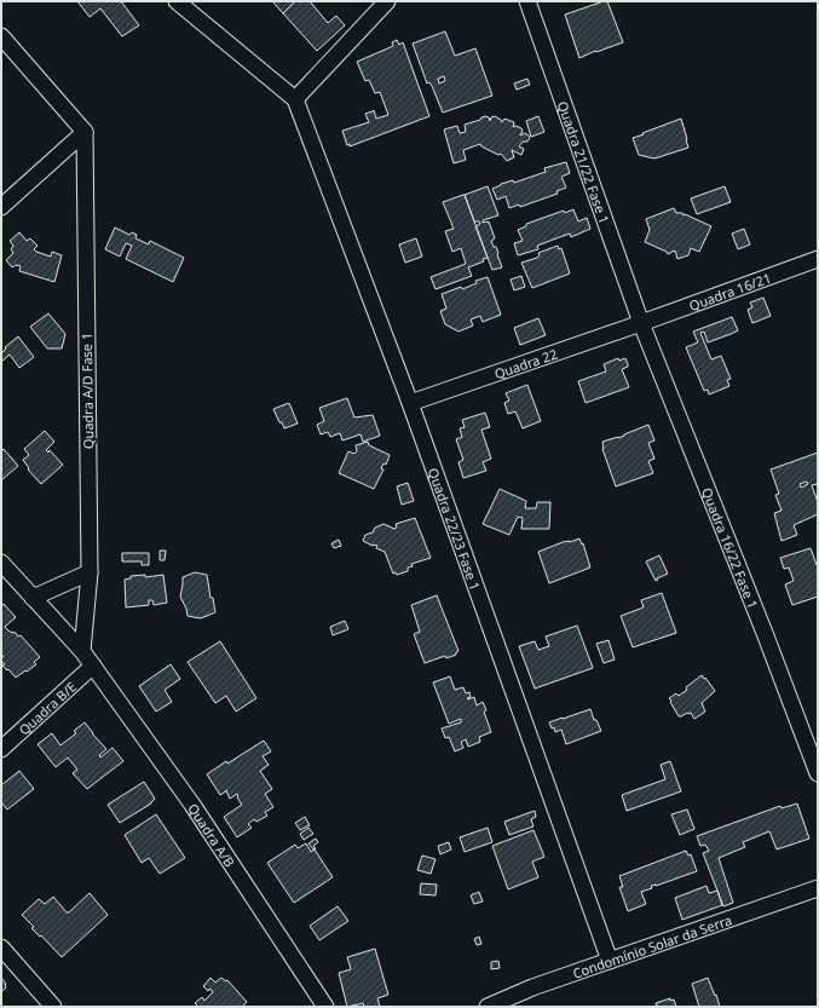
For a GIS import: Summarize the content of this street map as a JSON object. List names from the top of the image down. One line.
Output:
{"streets":{"street":["Quadra 21/22 Fase 1","Quadra 16/21","Quadra 22","Quadra A/D Fase 1","Quadra 22/23 Fase 1","Quadra 16/22 Fase 1","Quadra B/E","Quadra A/B","Condomínio Solar da Serra"]},"crossings":[["Quadra 21/22 Fase 1","Quadra 16/21"],["Quadra 21/22 Fase 1","Quadra 22"],["Quadra 21/22 Fase 1","Quadra 16/22 Fase 1"],["Quadra 16/21","Quadra 22"],["Quadra 16/21","Quadra 16/22 Fase 1"],["Quadra 22","Quadra 22/23 Fase 1"],["Quadra 22","Quadra 16/22 Fase 1"],["Quadra A/D Fase 1","Quadra A/B"],["Quadra 22/23 Fase 1","Condomínio Solar da Serra"],["Quadra B/E","Quadra A/B"]]}
